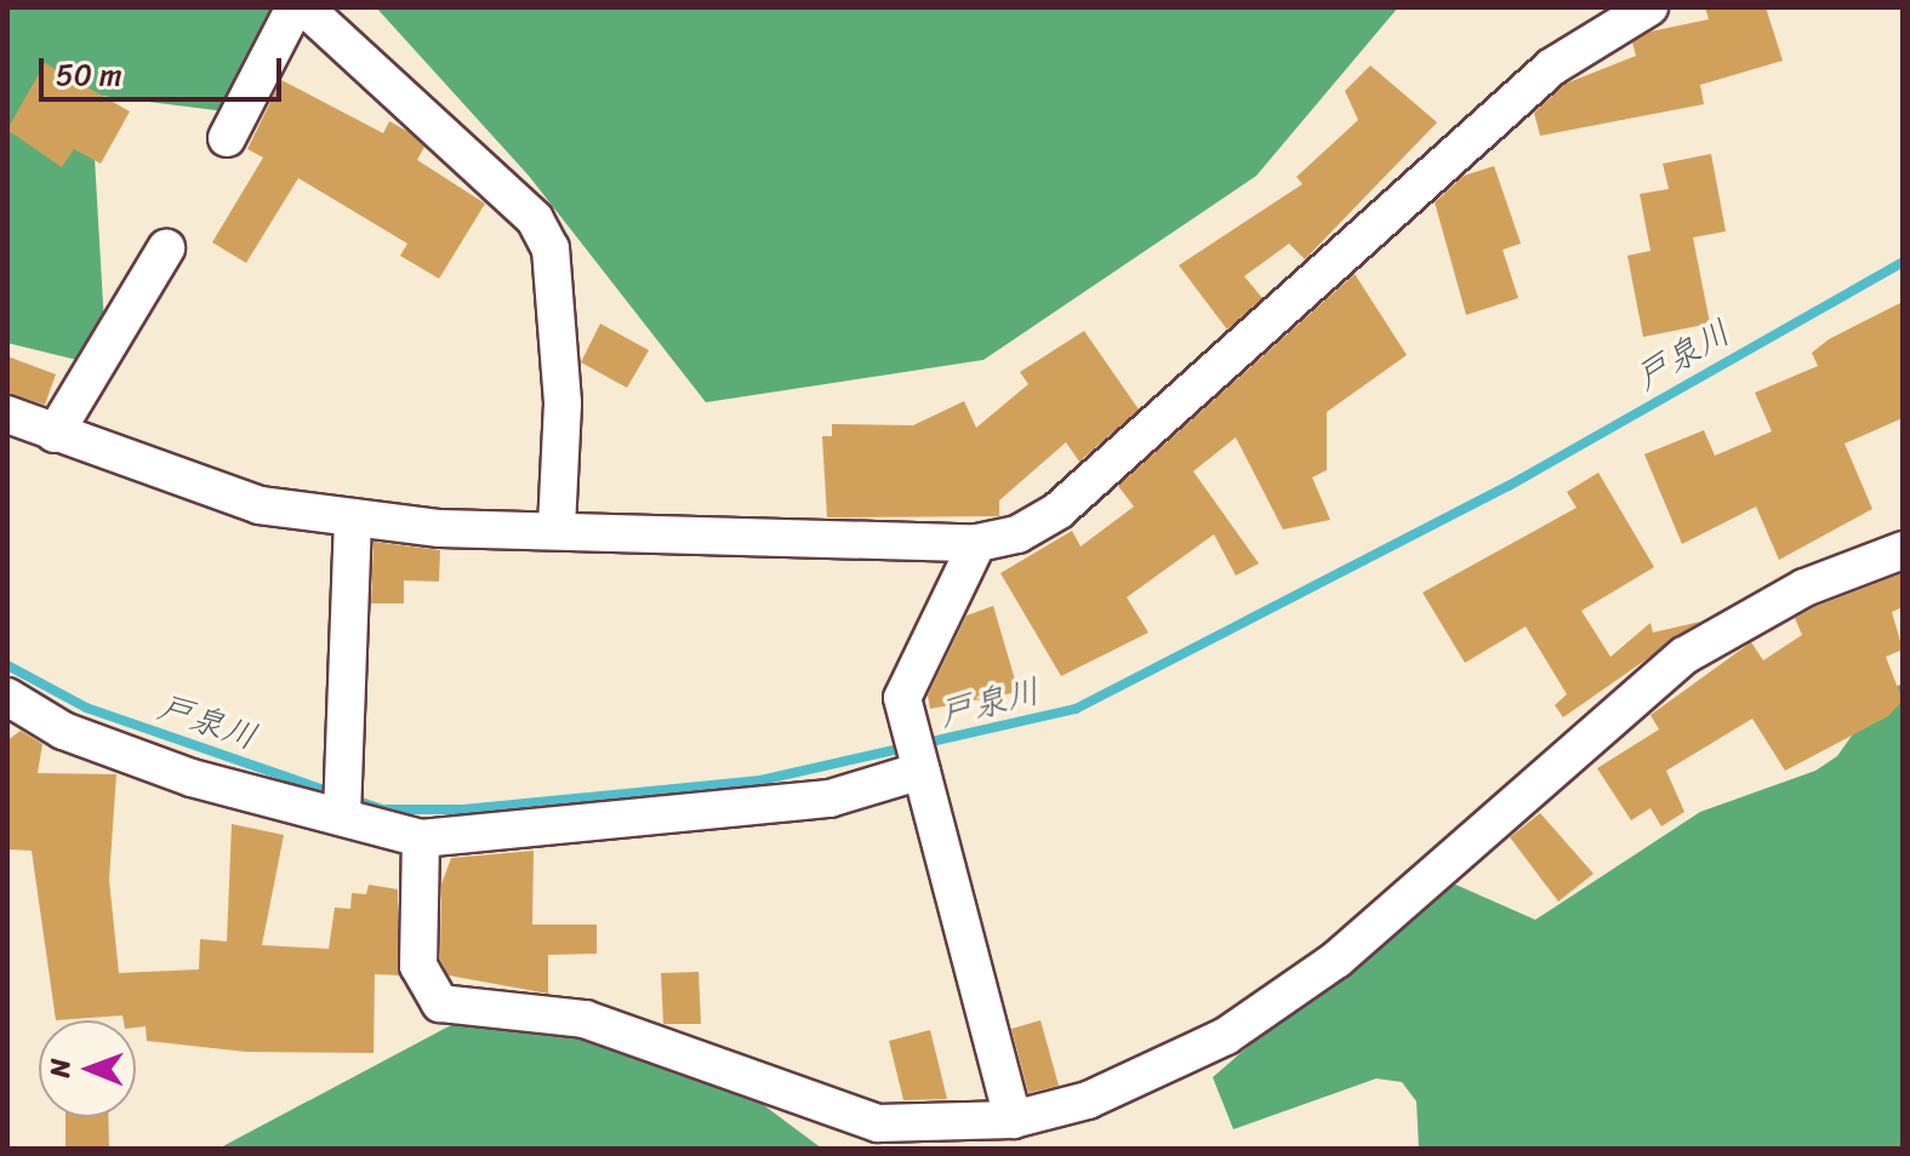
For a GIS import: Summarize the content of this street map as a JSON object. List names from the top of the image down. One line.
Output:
{"water":["戸泉川"],"scale_bar":"50 m","north":"left"}
